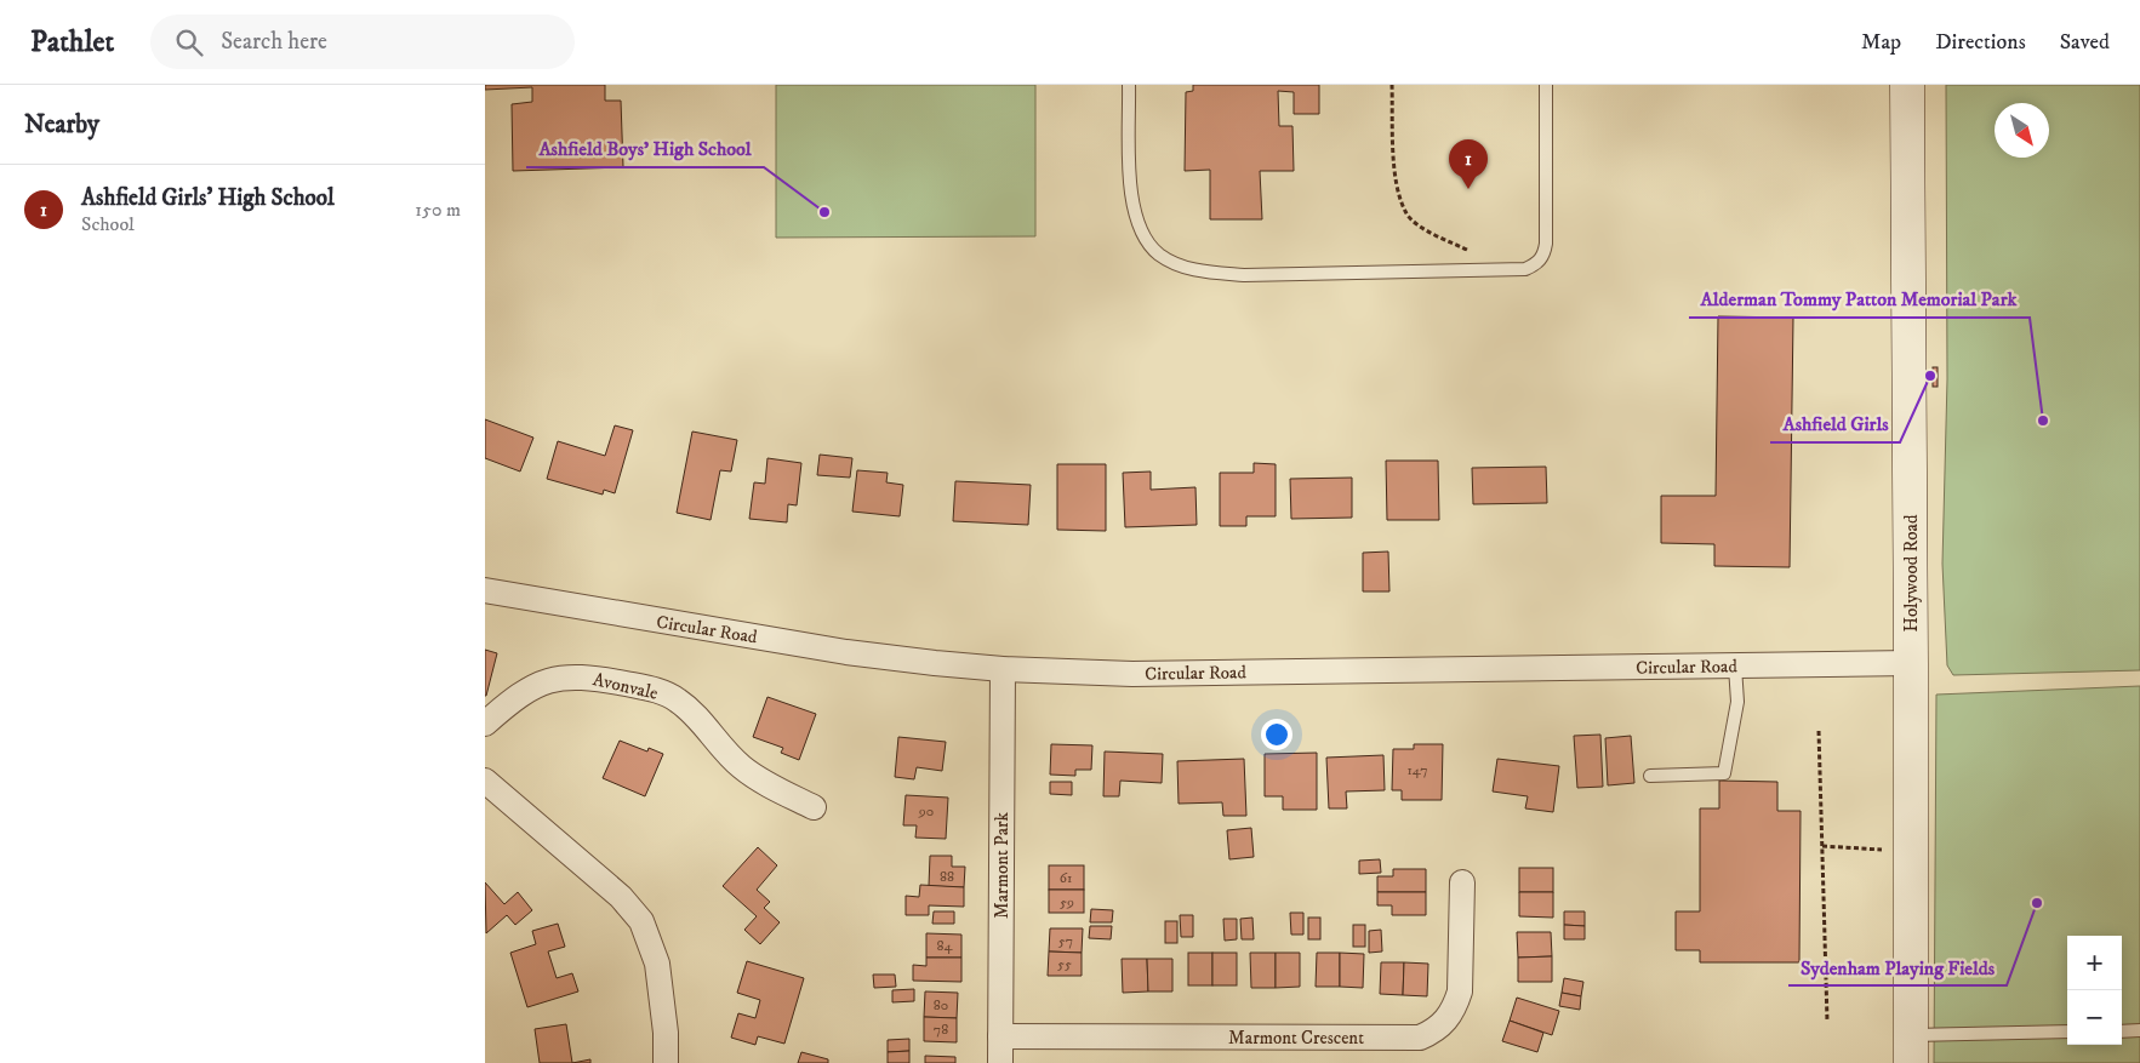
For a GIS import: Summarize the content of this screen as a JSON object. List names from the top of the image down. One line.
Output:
{"streets":{"main road":["Holywood Road"],"street":["Circular Road","Avonvale","Marmont Park","Marmont Crescent"]},"crossings":[["Holywood Road","Circular Road"],["Circular Road","Marmont Park"],["Marmont Park","Marmont Crescent"]],"places":["Ashfield Boys' High School","Ashfield Girls","Alderman Tommy Patton Memorial Park","Sydenham Playing Fields"],"house_numbers":["147","90","88","61","59","57","84","55","80","78"],"north":"bottom right","page":{"header":"Pathlet","search":"Search here","nav":["Map","Directions","Saved"],"heading":"Nearby","pins":"1","list":[{"mark":"1","name":"Ashfield Girls' High School","note":"School","value":"150 m"}],"map_buttons":["+","−"]}}
